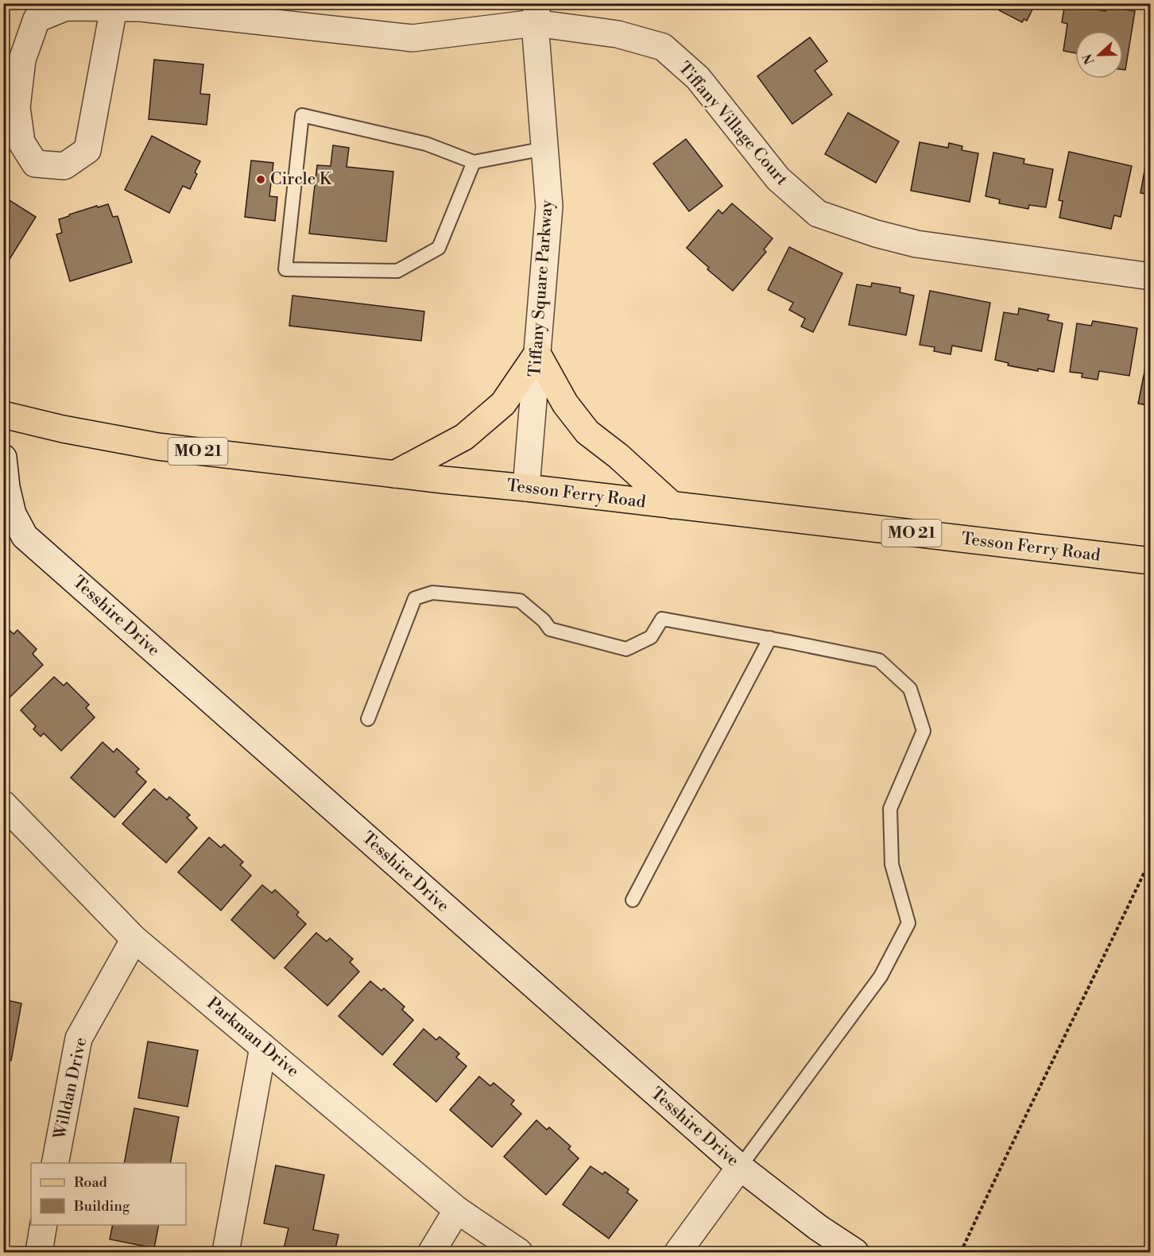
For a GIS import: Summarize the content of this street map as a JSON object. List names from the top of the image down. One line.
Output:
{"streets":{"main road":["MO 21","Tesson Ferry Road"],"street":["Tiffany Village Court","Tiffany Square Parkway","Tesshire Drive","Parkman Drive","Willdan Drive"]},"crossings":[["Tiffany Village Court","Tiffany Square Parkway"],["Tiffany Square Parkway","Tesson Ferry Road"],["Parkman Drive","Willdan Drive"]],"places":["Circle K"],"legend":["Road","Building"],"north":"left"}
